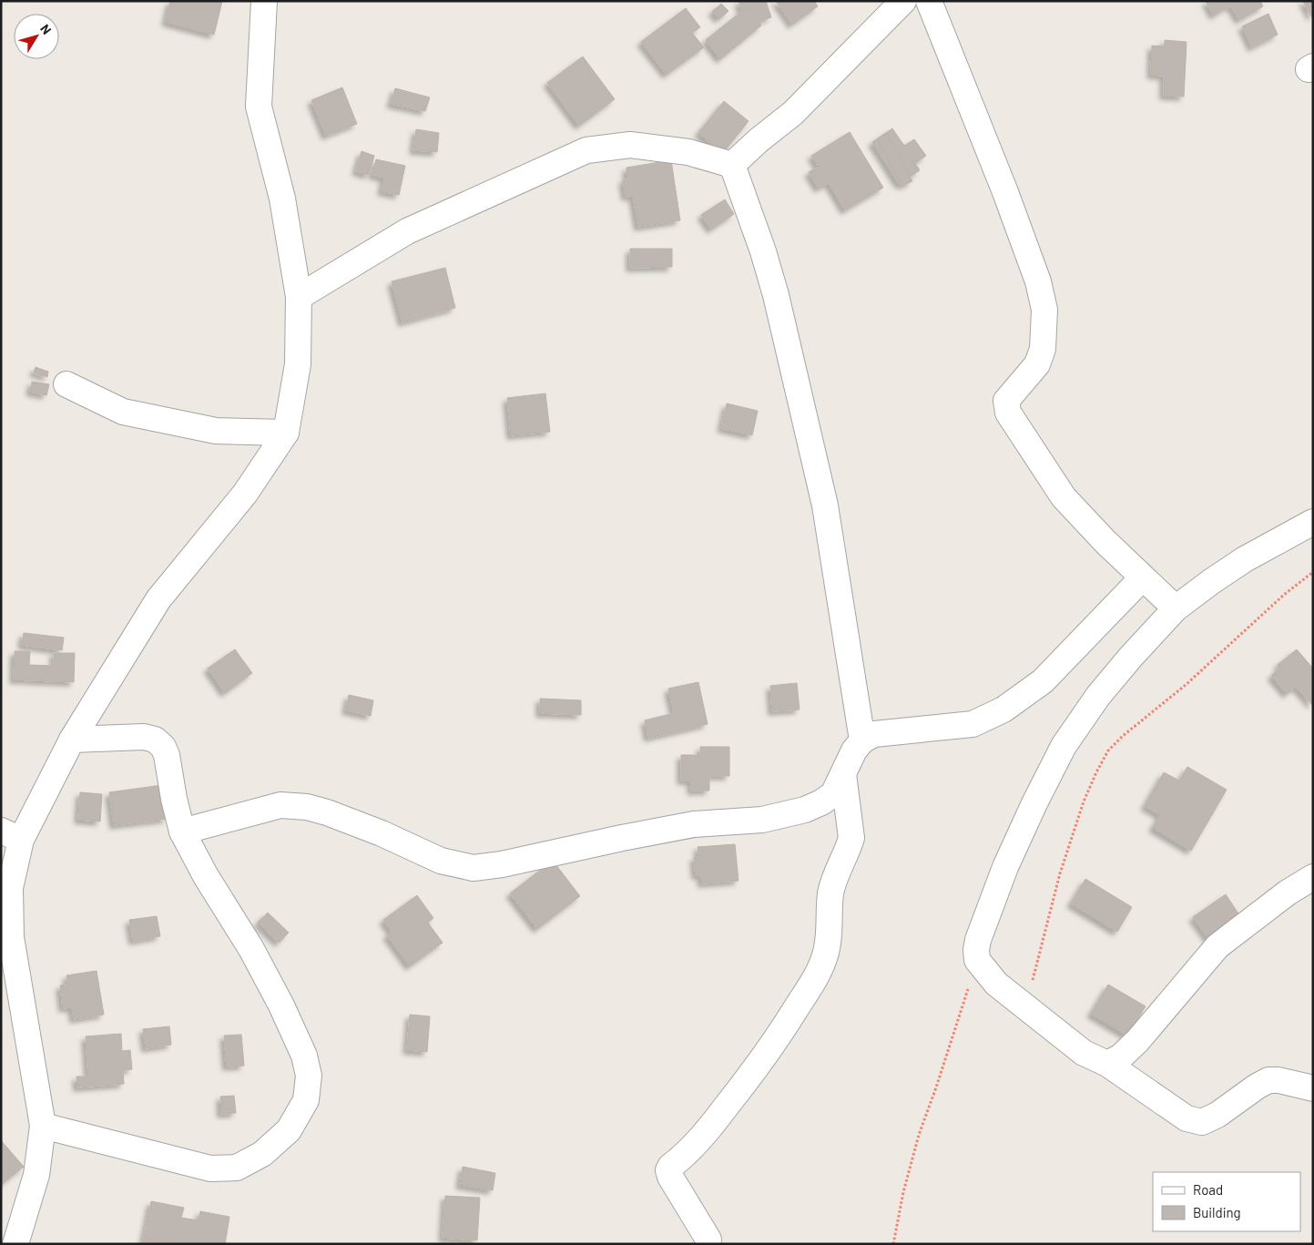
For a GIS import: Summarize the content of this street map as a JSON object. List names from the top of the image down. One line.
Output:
{"legend":["Road","Building"],"north":"top right"}
